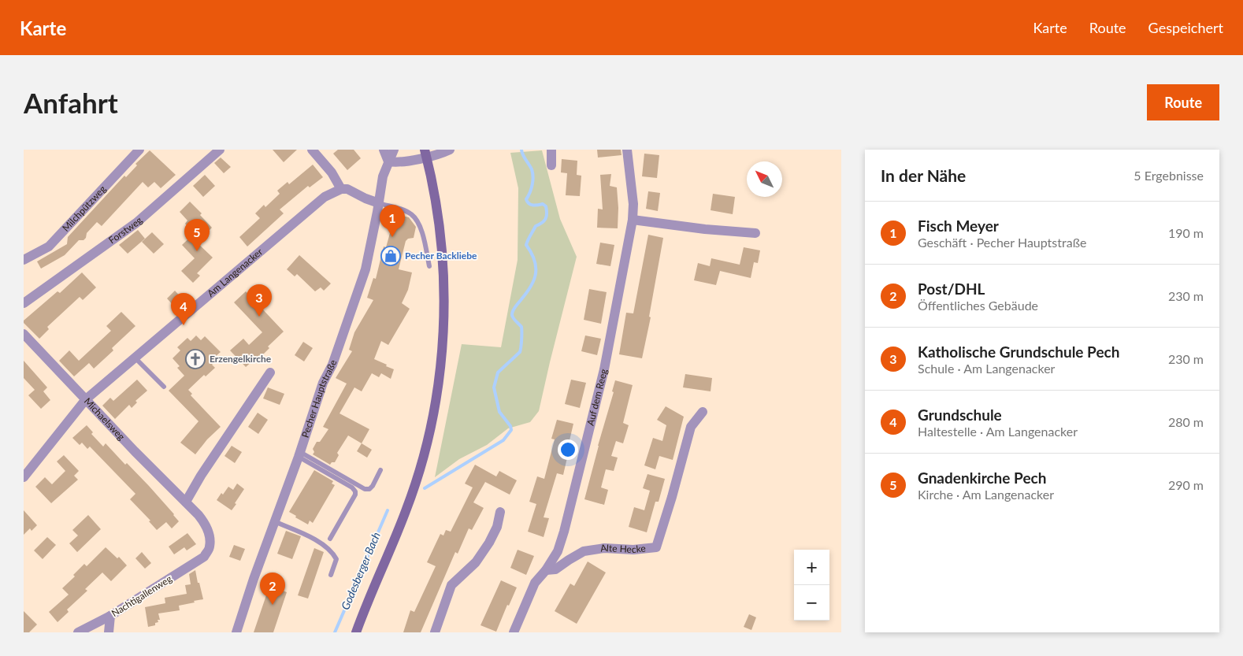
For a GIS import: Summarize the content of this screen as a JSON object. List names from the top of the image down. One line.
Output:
{"streets":{"street":["Milchpützweg","Forstweg","Am Langenacker","Auf dem Reeg","Pecher Hauptstraße","Michaelsweg","Alte Hecke","Nachtigallenweg"]},"crossings":[["Am Langenacker","Michaelsweg"],["Auf dem Reeg","Alte Hecke"],["Michaelsweg","Nachtigallenweg"]],"water":["Godesberger Bach"],"places":{"shop":["Pecher Backliebe"],"church":["Erzengelkirche"]},"north":"top left","page":{"header":"Karte","nav":["Karte","Route","Gespeichert"],"buttons":"Route","title":"Anfahrt","heading":["In der Nähe","5 Ergebnisse"],"list":[{"mark":"1","name":"Fisch Meyer","note":"Geschäft · Pecher Hauptstraße","value":"190 m"},{"mark":"2","name":"Post/DHL","note":"Öffentliches Gebäude","value":"230 m"},{"mark":"3","name":"Katholische Grundschule Pech","note":"Schule · Am Langenacker","value":"230 m"},{"mark":"4","name":"Grundschule","note":"Haltestelle · Am Langenacker","value":"280 m"},{"mark":"5","name":"Gnadenkirche Pech","note":"Kirche · Am Langenacker","value":"290 m"}],"pins":["1","5","3","4","2"],"map_buttons":["+","−"]}}
